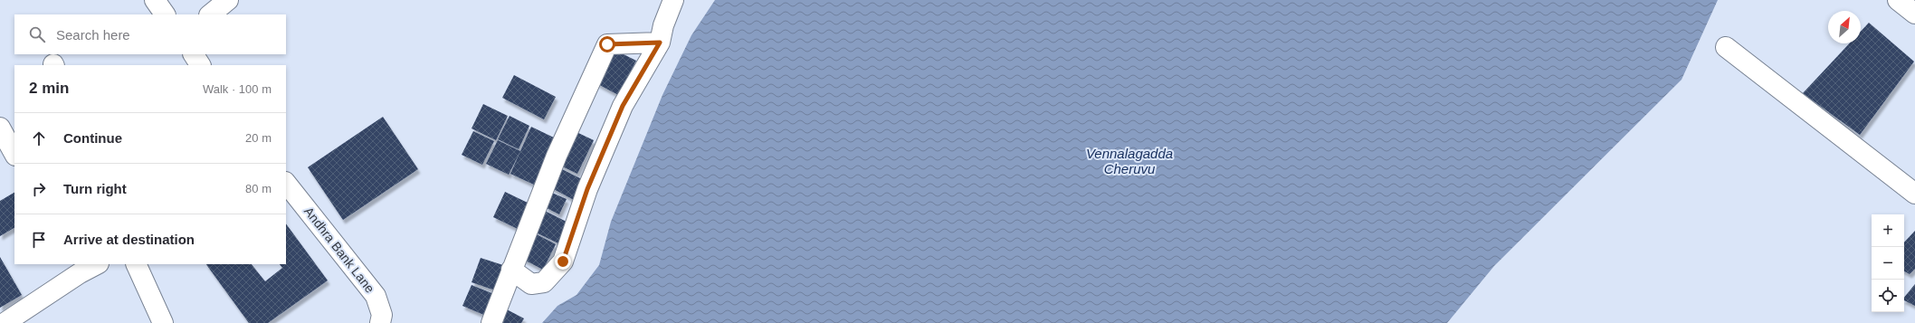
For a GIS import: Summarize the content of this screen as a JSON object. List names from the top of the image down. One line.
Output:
{"streets":{"street":["Andhra Bank Lane"]},"water":["Vennalagadda Cheruvu"],"north":"top right","page":{"search":"Search here","heading":["2 min","Walk · 100 m"],"list":[["Continue","20 m"],["Turn right","80 m"],"Arrive at destination"],"map_buttons":["+","−"]}}
